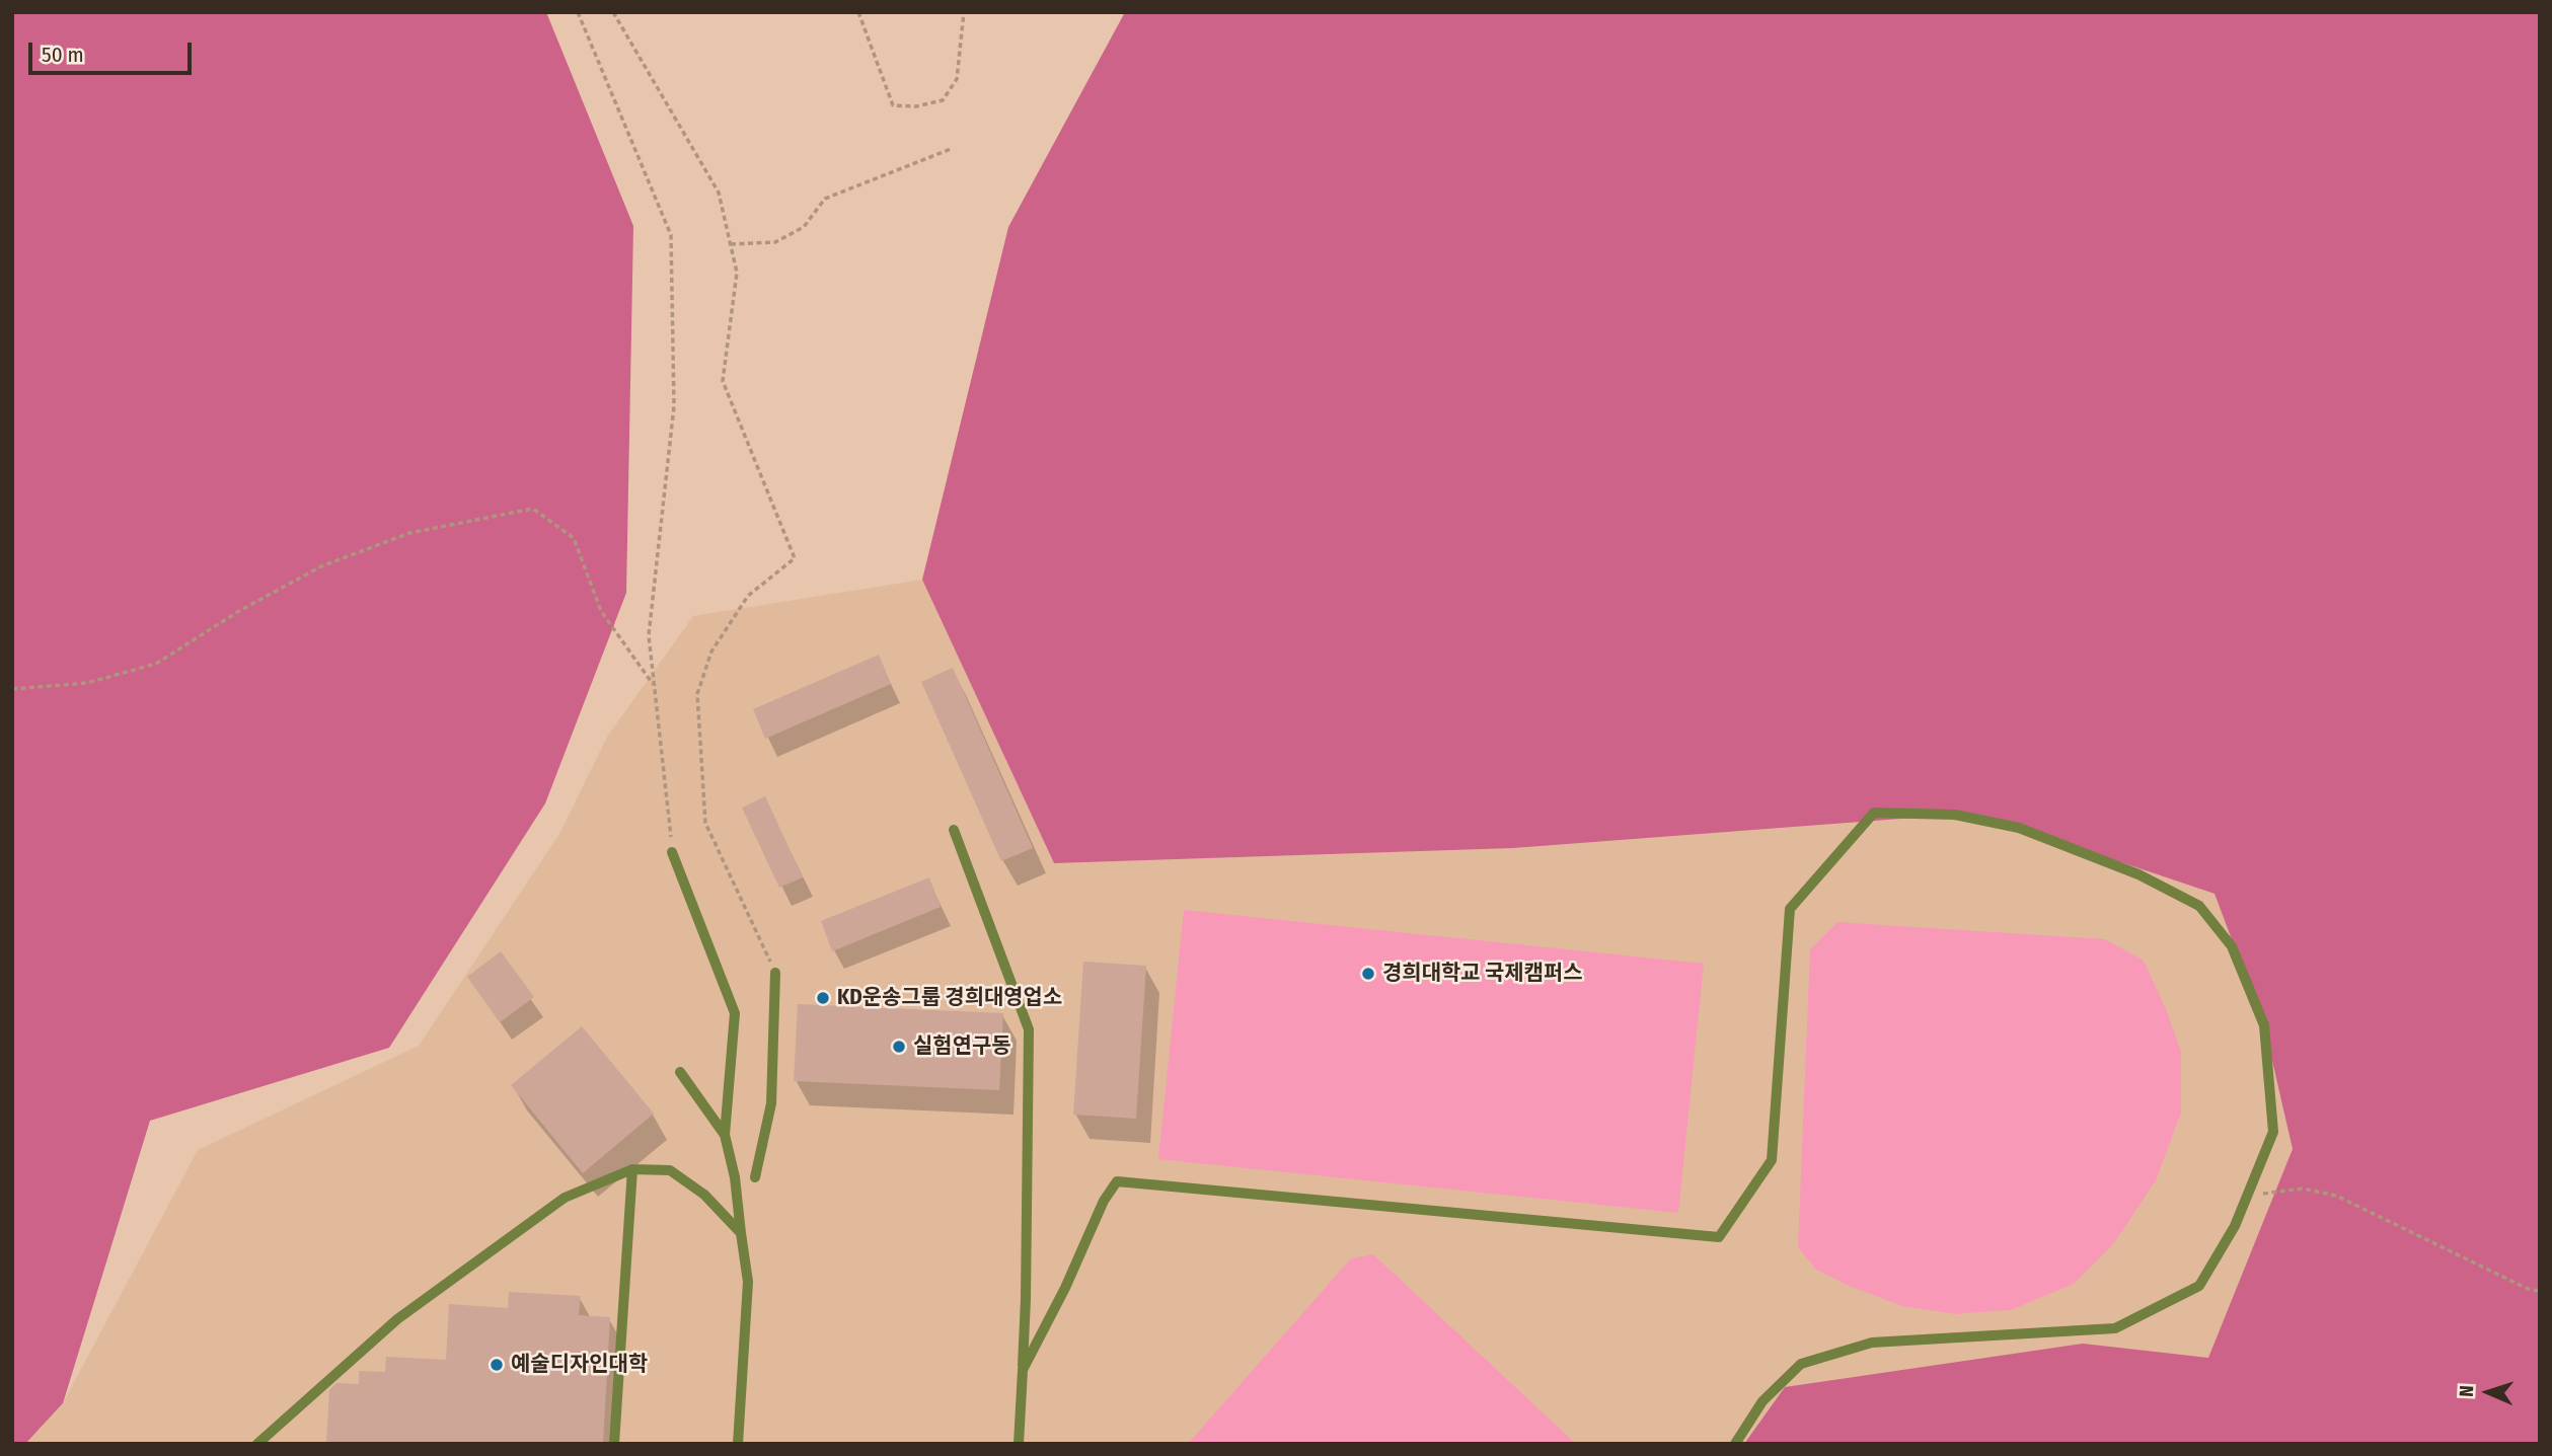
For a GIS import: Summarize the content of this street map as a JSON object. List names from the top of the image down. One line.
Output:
{"places":["경희대학교 국제캠퍼스","KD운송그룹 경희대영업소","실험연구동","예술디자인대학"],"scale_bar":"50 m","north":"left"}
